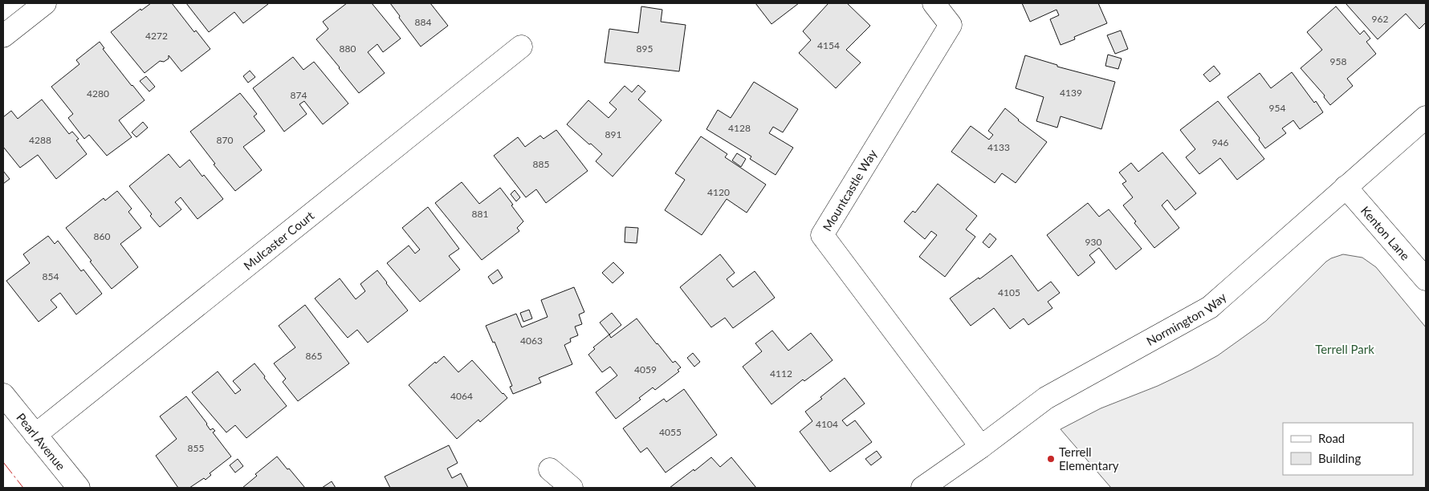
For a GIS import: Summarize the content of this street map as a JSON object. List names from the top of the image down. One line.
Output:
{"streets":{"street":["Mountcastle Way","Kenton Lane","Mulcaster Court","Normington Way","Pearl Avenue"]},"crossings":[["Mountcastle Way","Normington Way"],["Kenton Lane","Normington Way"],["Mulcaster Court","Pearl Avenue"]],"parks":["Terrell Park"],"places":["Terrell Elementary"],"house_numbers":["962","884","4272","4154","880","895","958","4139","4280","874","954","4128","891","4288","870","946","4133","885","4120","881","860","930","854","4105","4063","865","4059","4112","4064","4104","4055","855"],"legend":["Road","Building"]}
